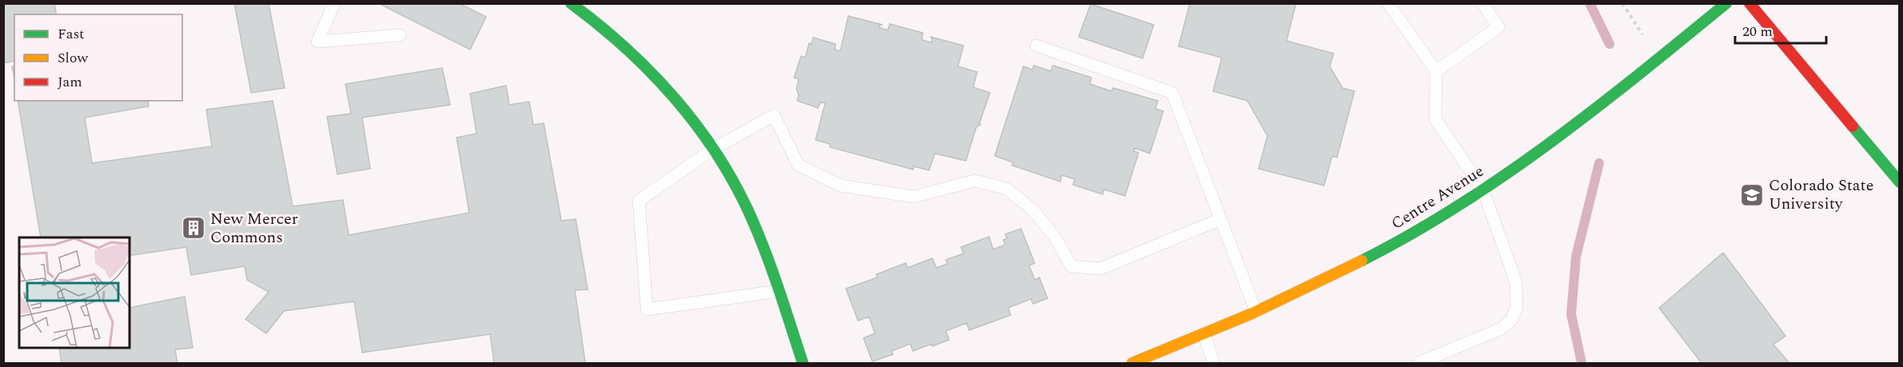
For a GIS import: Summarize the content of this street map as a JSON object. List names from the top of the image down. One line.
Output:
{"streets":{"street":["Centre Avenue"]},"places":{"school or university":["Colorado State University"],"building":["New Mercer Commons"]},"legend":["Fast","Slow","Jam"],"scale_bar":"20 m"}
